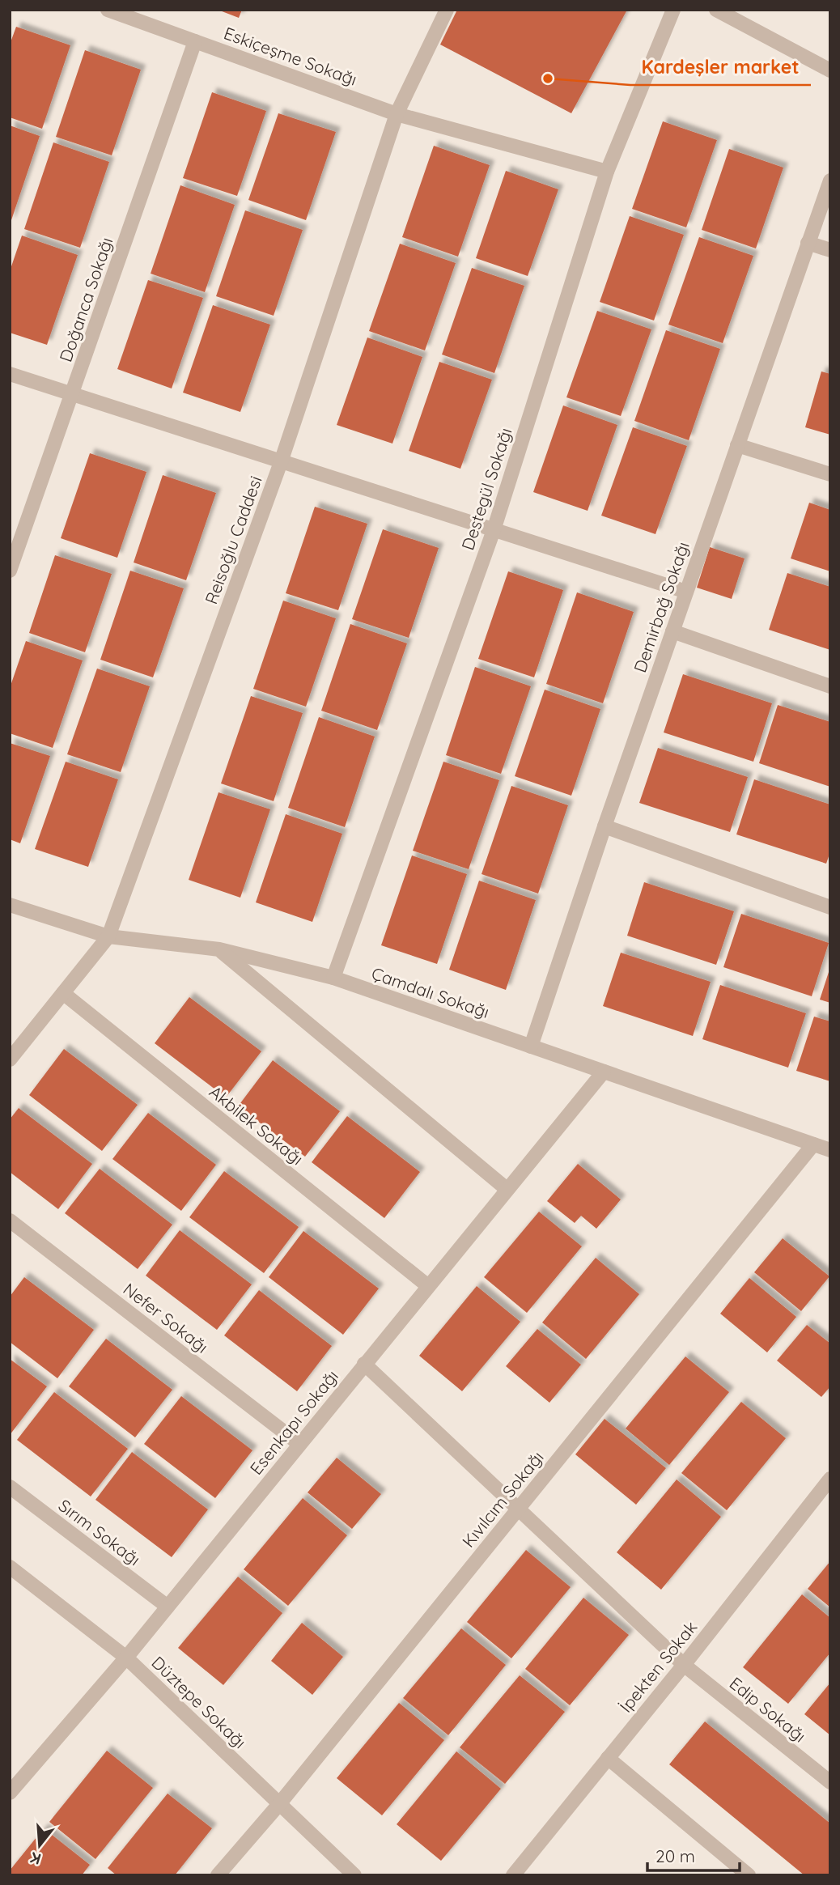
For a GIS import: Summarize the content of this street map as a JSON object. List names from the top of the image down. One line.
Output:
{"streets":{"street":["Eskiçeşme Sokağı","Doğanca Sokağı","Destegül Sokağı","Reisoğlu Caddesi","Demirbağ Sokağı","Çamdalı Sokağı","Akbilek Sokağı","Nefer Sokağı","Esenkapı Sokağı","Kıvılcım Sokağı","Sırım Sokağı","İpekten Sokak","Düztepe Sokağı","Edip Sokağı"]},"crossings":[["Eskiçeşme Sokağı","Doğanca Sokağı"],["Eskiçeşme Sokağı","Destegül Sokağı"],["Eskiçeşme Sokağı","Reisoğlu Caddesi"],["Destegül Sokağı","Çamdalı Sokağı"],["Reisoğlu Caddesi","Çamdalı Sokağı"],["Reisoğlu Caddesi","Akbilek Sokağı"],["Demirbağ Sokağı","Çamdalı Sokağı"],["Çamdalı Sokağı","Esenkapı Sokağı"],["Çamdalı Sokağı","Kıvılcım Sokağı"],["Akbilek Sokağı","Esenkapı Sokağı"],["Nefer Sokağı","Esenkapı Sokağı"],["Esenkapı Sokağı","Sırım Sokağı"],["Esenkapı Sokağı","Düztepe Sokağı"],["Esenkapı Sokağı","Edip Sokağı"],["Kıvılcım Sokağı","Düztepe Sokağı"],["Kıvılcım Sokağı","Edip Sokağı"],["İpekten Sokak","Edip Sokağı"]],"places":["Kardeşler market"],"scale_bar":"20 m","north":"bottom"}
